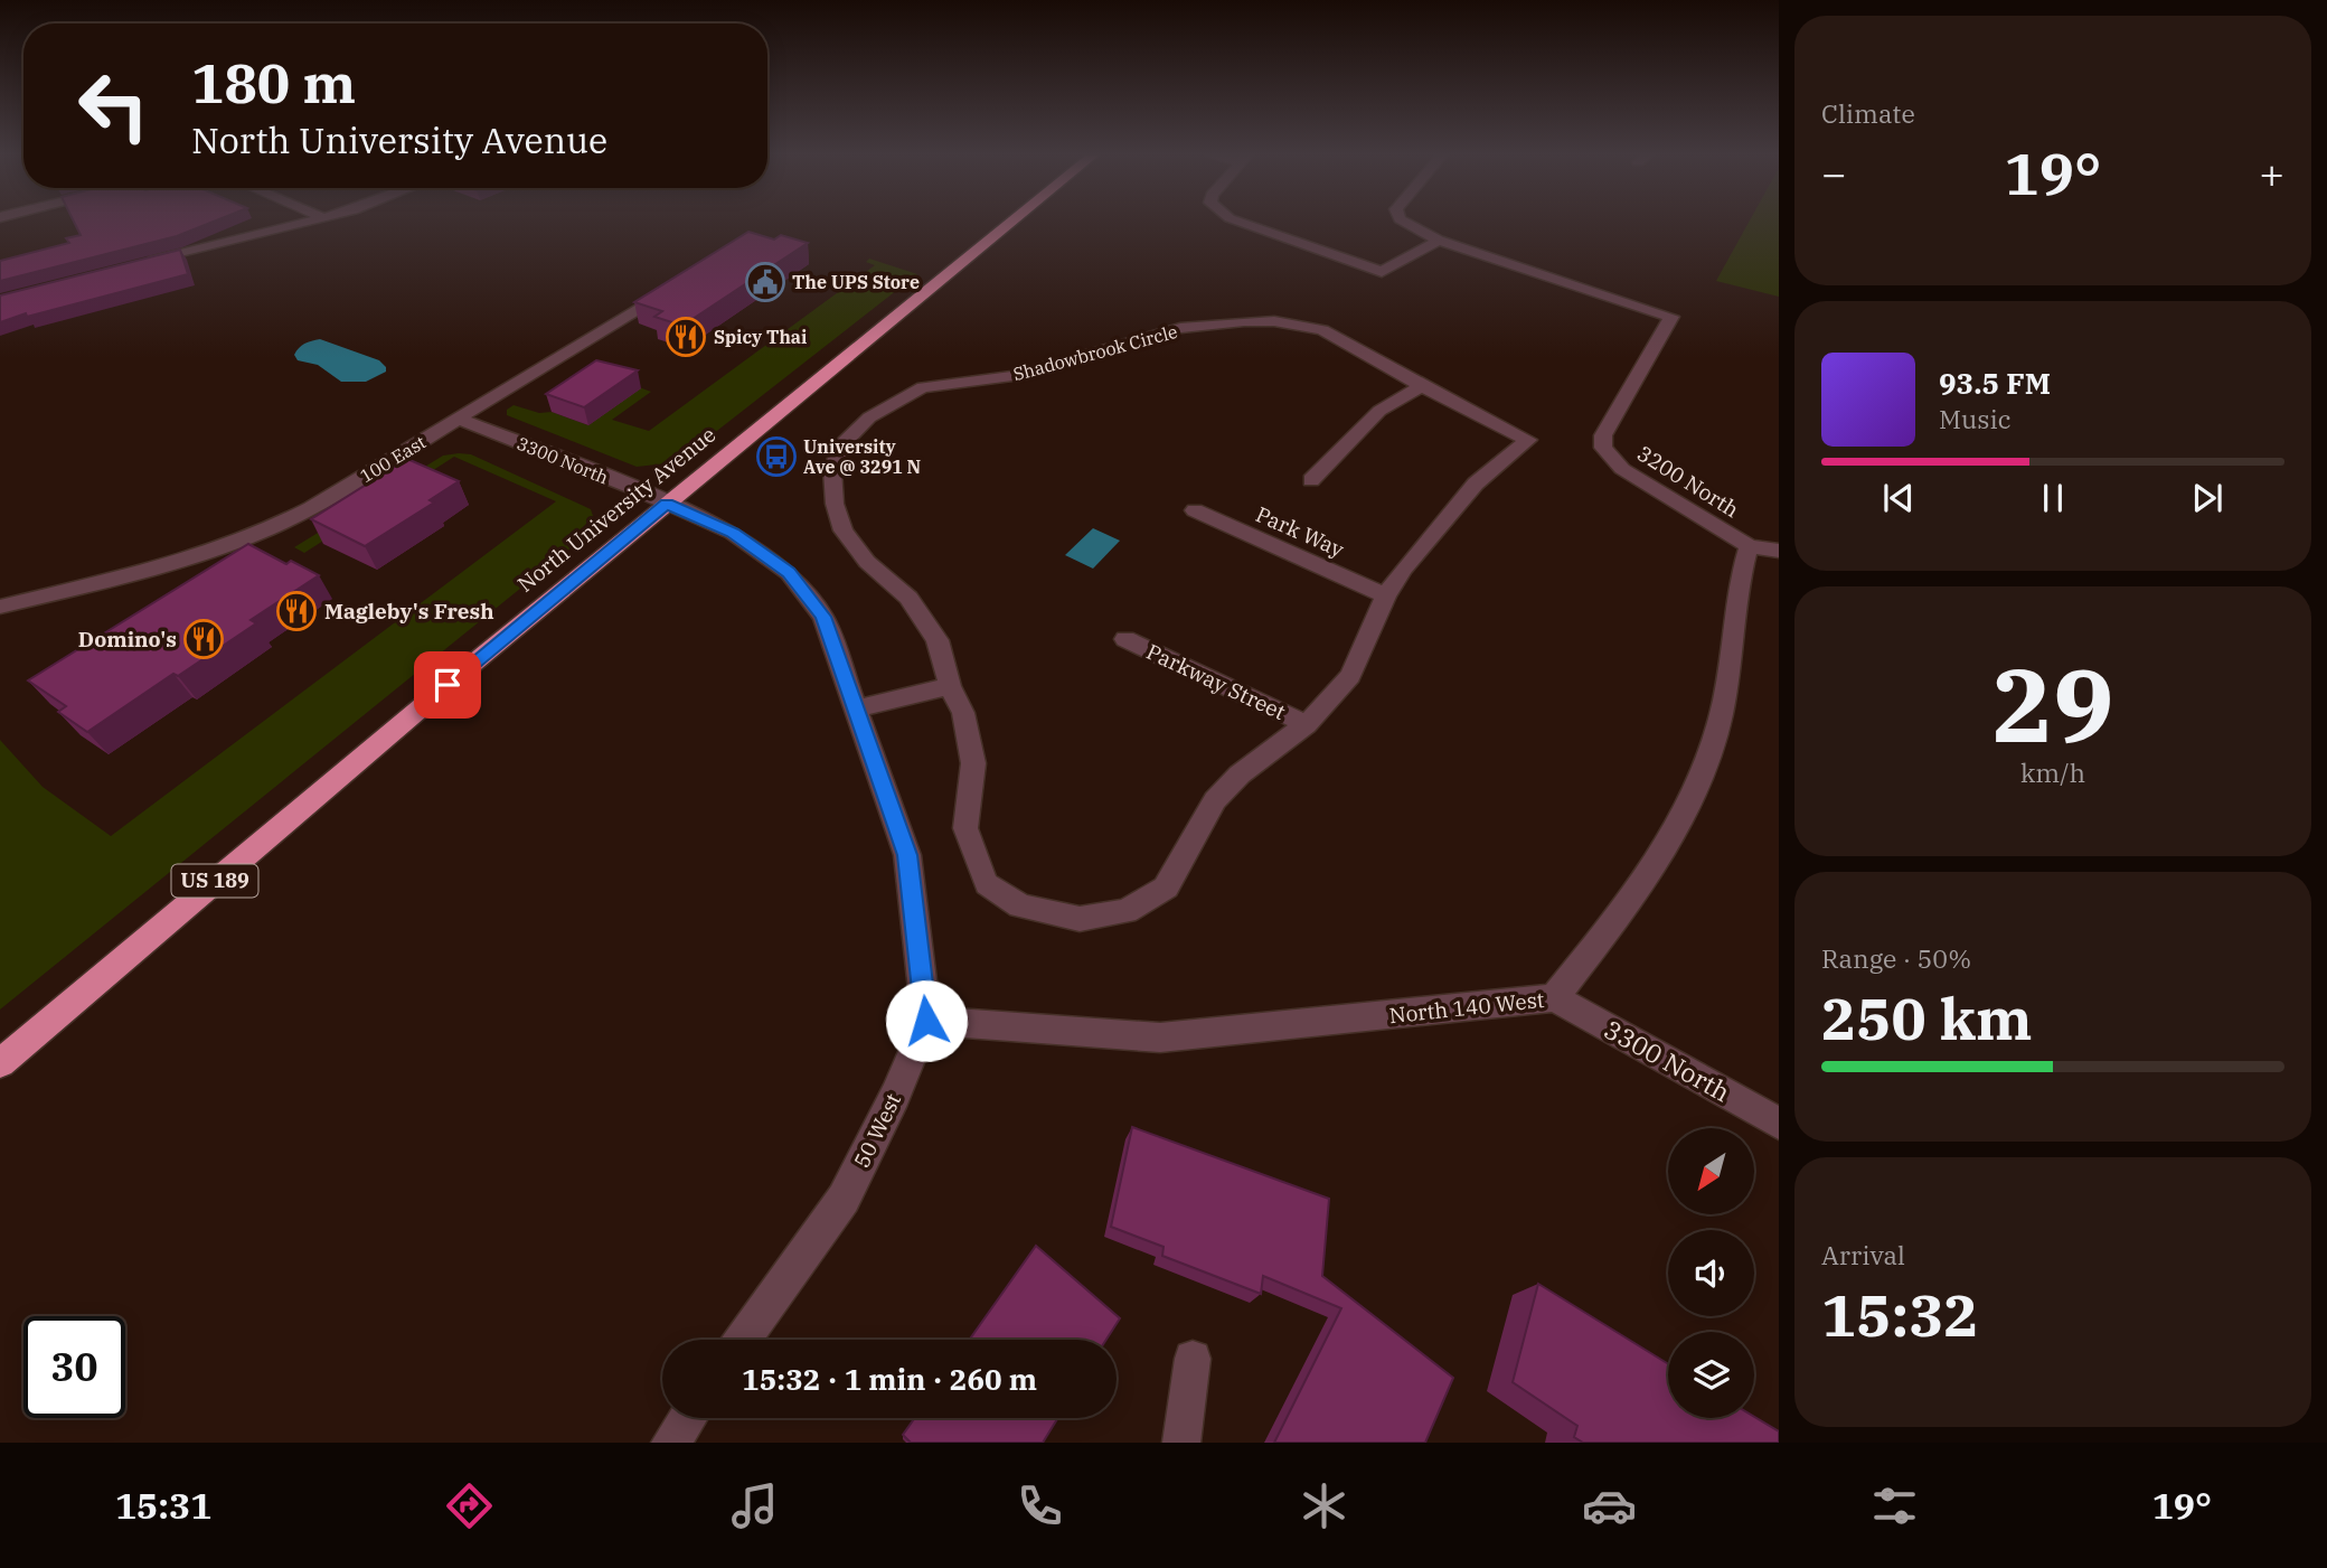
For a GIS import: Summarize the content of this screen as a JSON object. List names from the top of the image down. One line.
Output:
{"streets":{"highway":["North University Avenue","US 189"],"street":["Shadowbrook Circle","100 East","3300 North","3200 North","Park Way","Parkway Street","North 140 West","50 West"]},"crossings":[["Shadowbrook Circle","Park Way"],["Shadowbrook Circle","Parkway Street"],["100 East","3300 North"],["3300 North","North University Avenue"],["3300 North","North 140 West"],["3300 North","50 West"],["3200 North","North 140 West"],["North University Avenue","50 West"],["North 140 West","50 West"]],"places":{"public building":["The UPS Store"],"restaurant":["Spicy Thai","Magleby's Fresh","Domino's"],"bus stop":["University Ave @ 3291 N"]},"north":"bottom left","page":{"tile":["Climate",["29","km/h"],["Range · 50%","250 km"],["Arrival","15:32"]],"turn":["180 m","North University Avenue"],"heat":["−","19°","+"],"song":["93.5 FM","Music"],"limit":"30","trip":"15:32 · 1 min · 260 m","tabs":["15:31","19°"]}}
